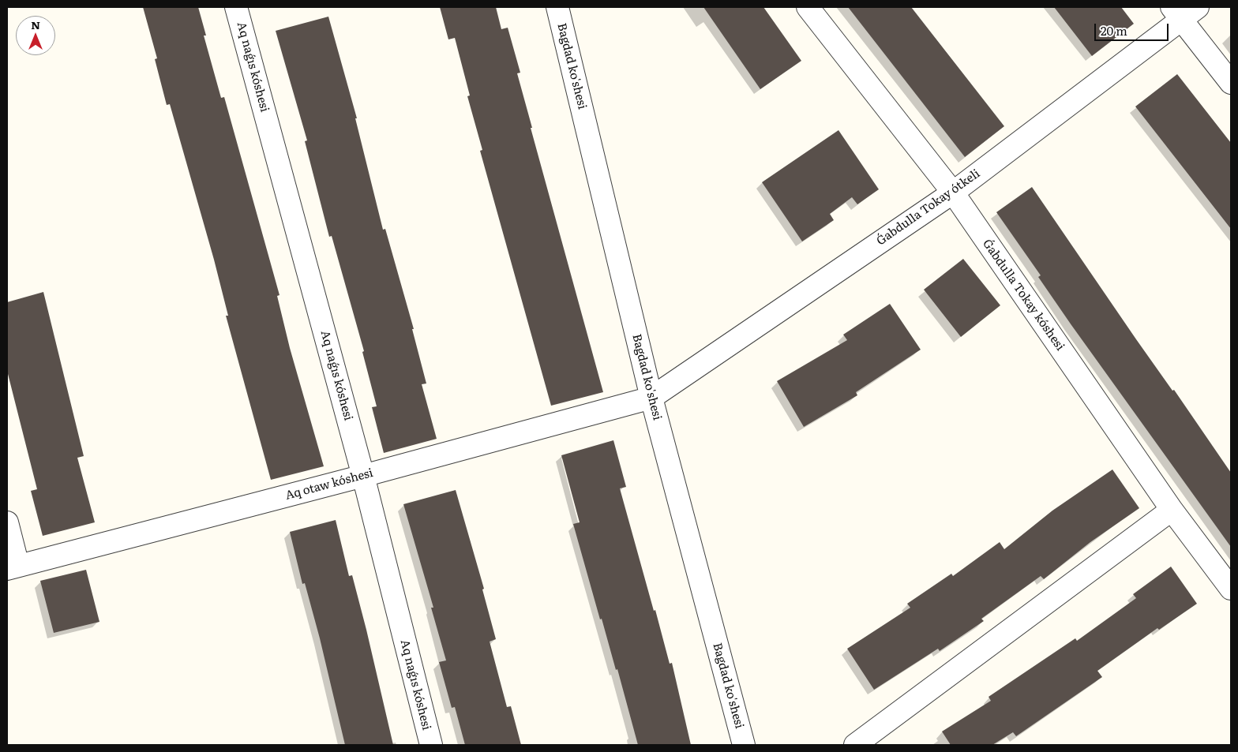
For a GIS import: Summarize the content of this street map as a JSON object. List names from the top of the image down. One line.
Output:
{"streets":{"street":["Bagdad ko'shesi","Aq naǵıs kóshesi","Ǵabdulla Tokay ótkeli","Ǵabdulla Tokay kóshesi","Aq otaw kóshesi"]},"crossings":[["Bagdad ko'shesi","Ǵabdulla Tokay ótkeli"],["Bagdad ko'shesi","Aq otaw kóshesi"],["Aq naǵıs kóshesi","Aq otaw kóshesi"],["Ǵabdulla Tokay ótkeli","Ǵabdulla Tokay kóshesi"],["Ǵabdulla Tokay ótkeli","Aq otaw kóshesi"]],"scale_bar":"20 m","north":"top"}
